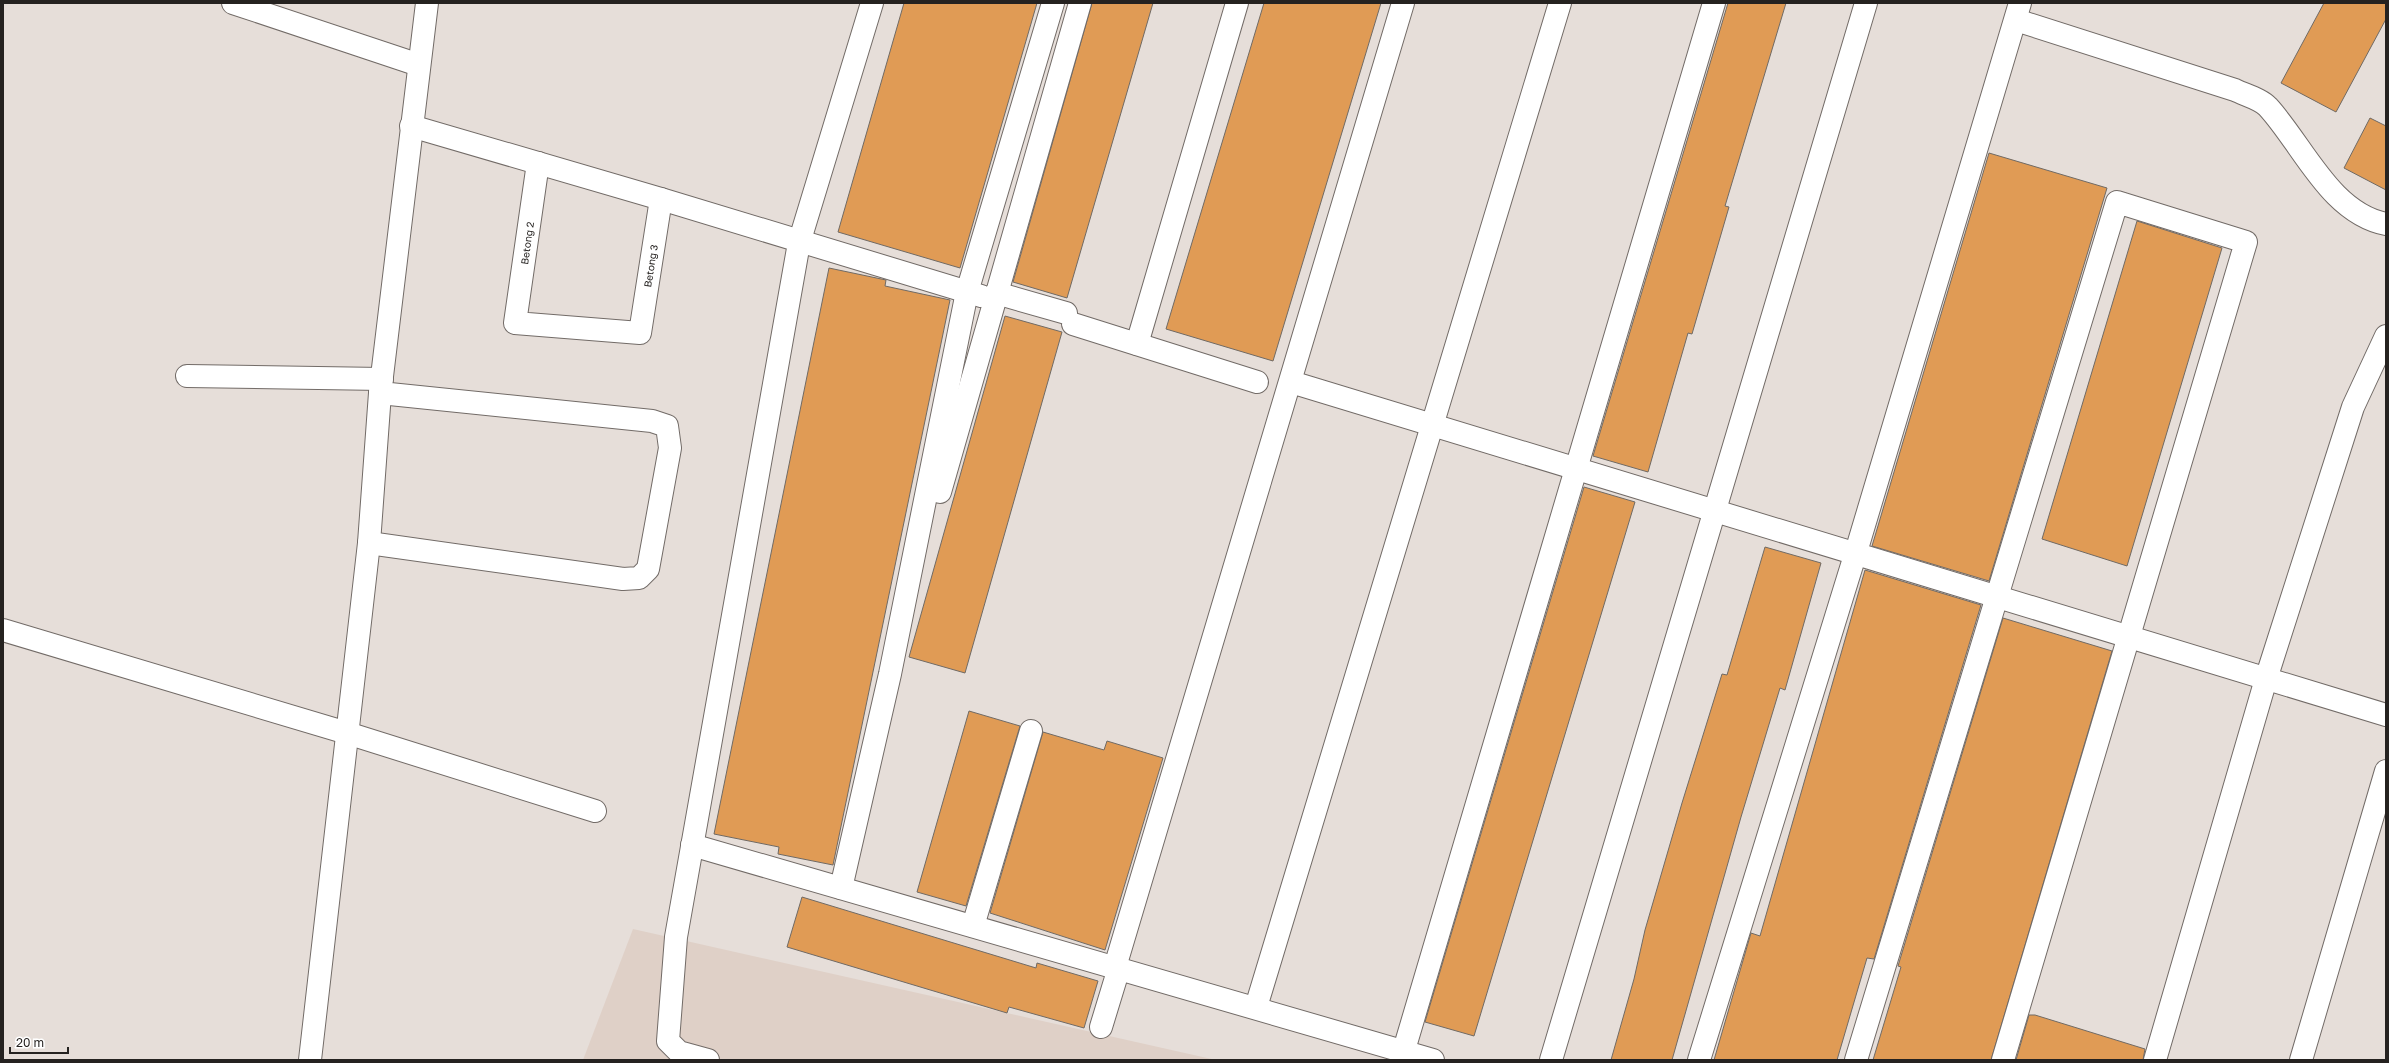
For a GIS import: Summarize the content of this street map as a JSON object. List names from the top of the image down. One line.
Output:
{"streets":{"street":["Betong 2","Betong 3"]},"crossings":[["Betong 2","Betong 3"]],"scale_bar":"20 m"}
